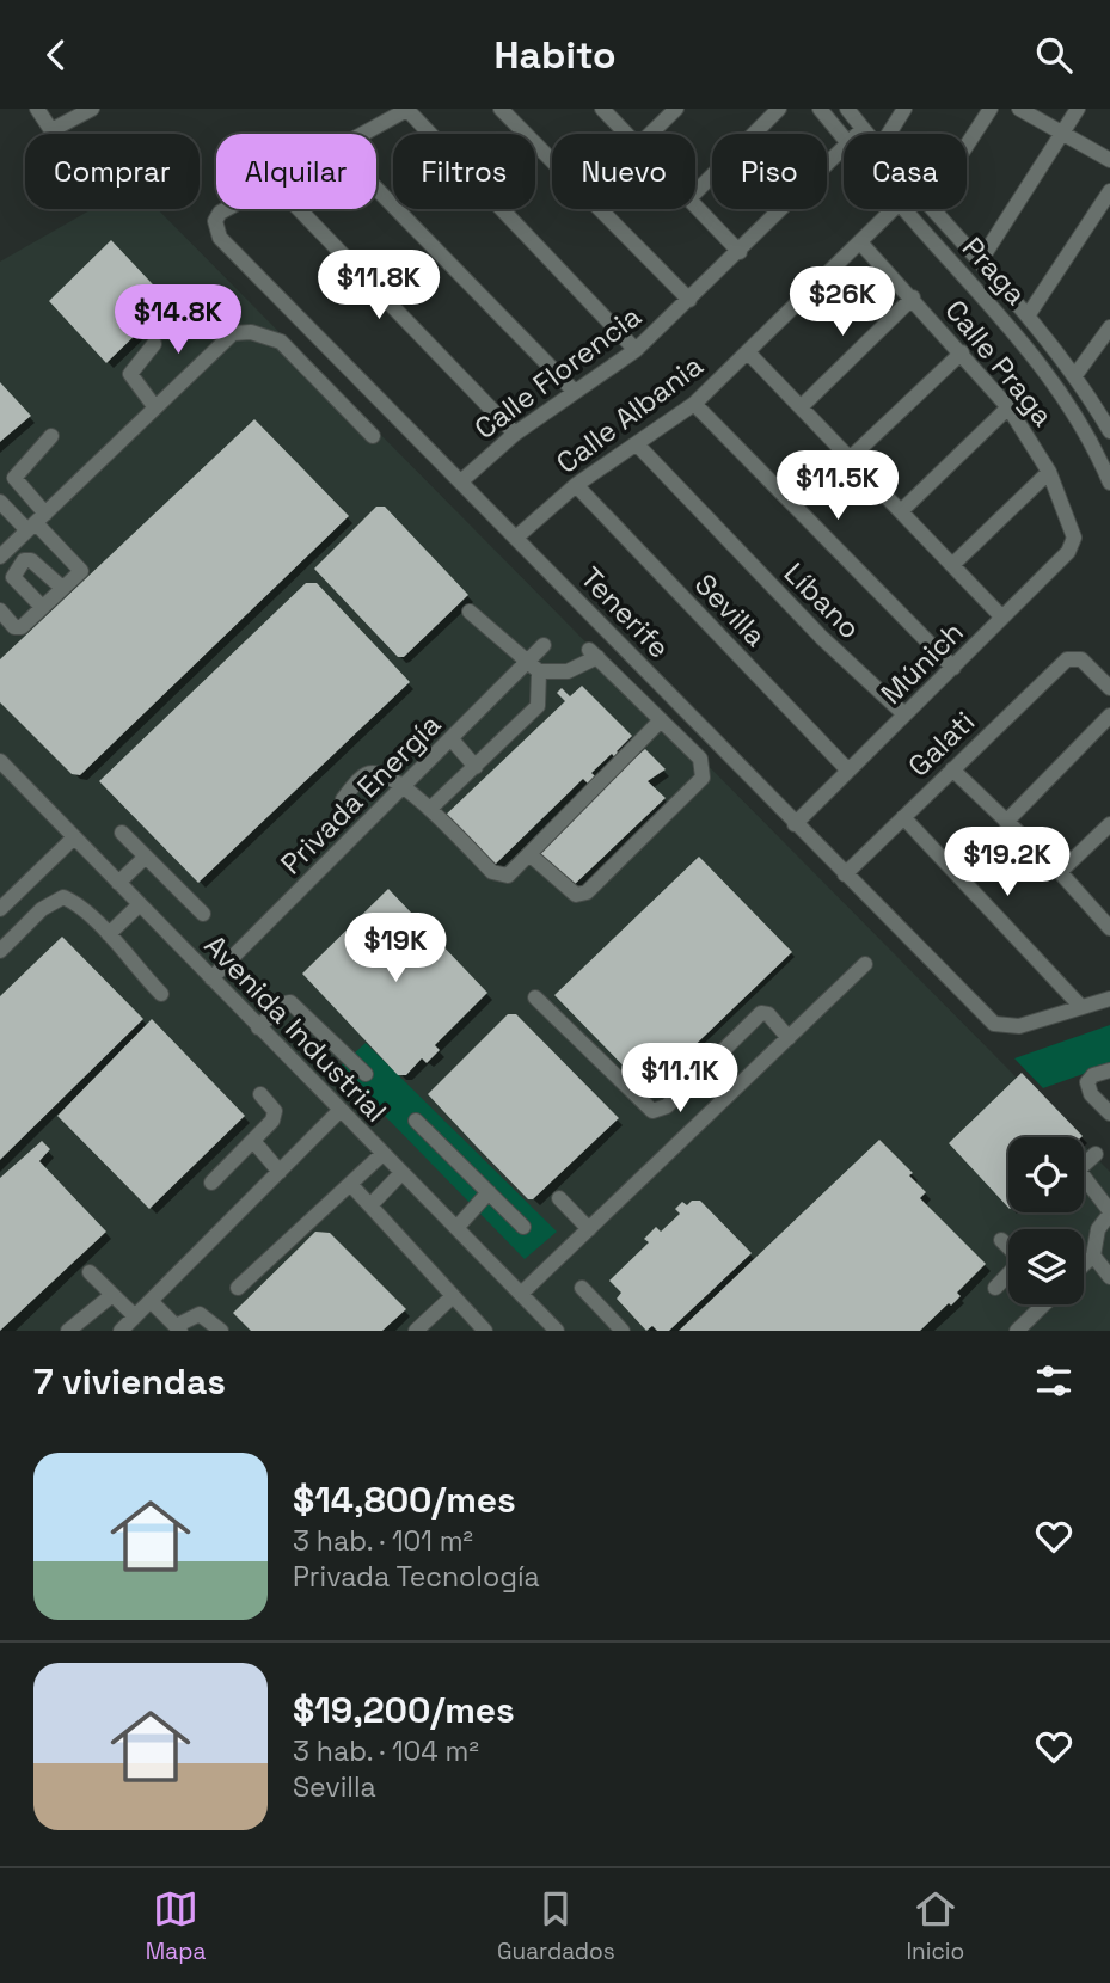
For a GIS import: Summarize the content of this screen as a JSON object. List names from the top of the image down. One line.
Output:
{"streets":{"street":["Praga","Calle Praga","Calle Florencia","Calle Albania","Líbano","Sevilla","Tenerife","Múnich","Galati","Privada Energía","Avenida Industrial"]},"crossings":[["Praga","Calle Florencia"],["Calle Praga","Calle Albania"],["Calle Praga","Múnich"],["Calle Florencia","Tenerife"],["Calle Albania","Líbano"],["Calle Albania","Sevilla"],["Calle Albania","Tenerife"],["Líbano","Múnich"],["Sevilla","Múnich"],["Tenerife","Múnich"],["Tenerife","Galati"],["Privada Energía","Avenida Industrial"]],"page":{"header":"Habito","chip":["Comprar","Alquilar","Filtros","Nuevo","Piso","Casa"],"price":["$11.8K","$26K","$14.8K","$11.5K","$19.2K","$19K","$11.1K"],"heading":"7 viviendas","list":[{"name":"$14,800/mes","note":"3 hab. · 101 m² · Privada Tecnología"},{"name":"$19,200/mes","note":"3 hab. · 104 m² · Sevilla"}],"tabs":["Mapa","Guardados","Inicio"]}}
